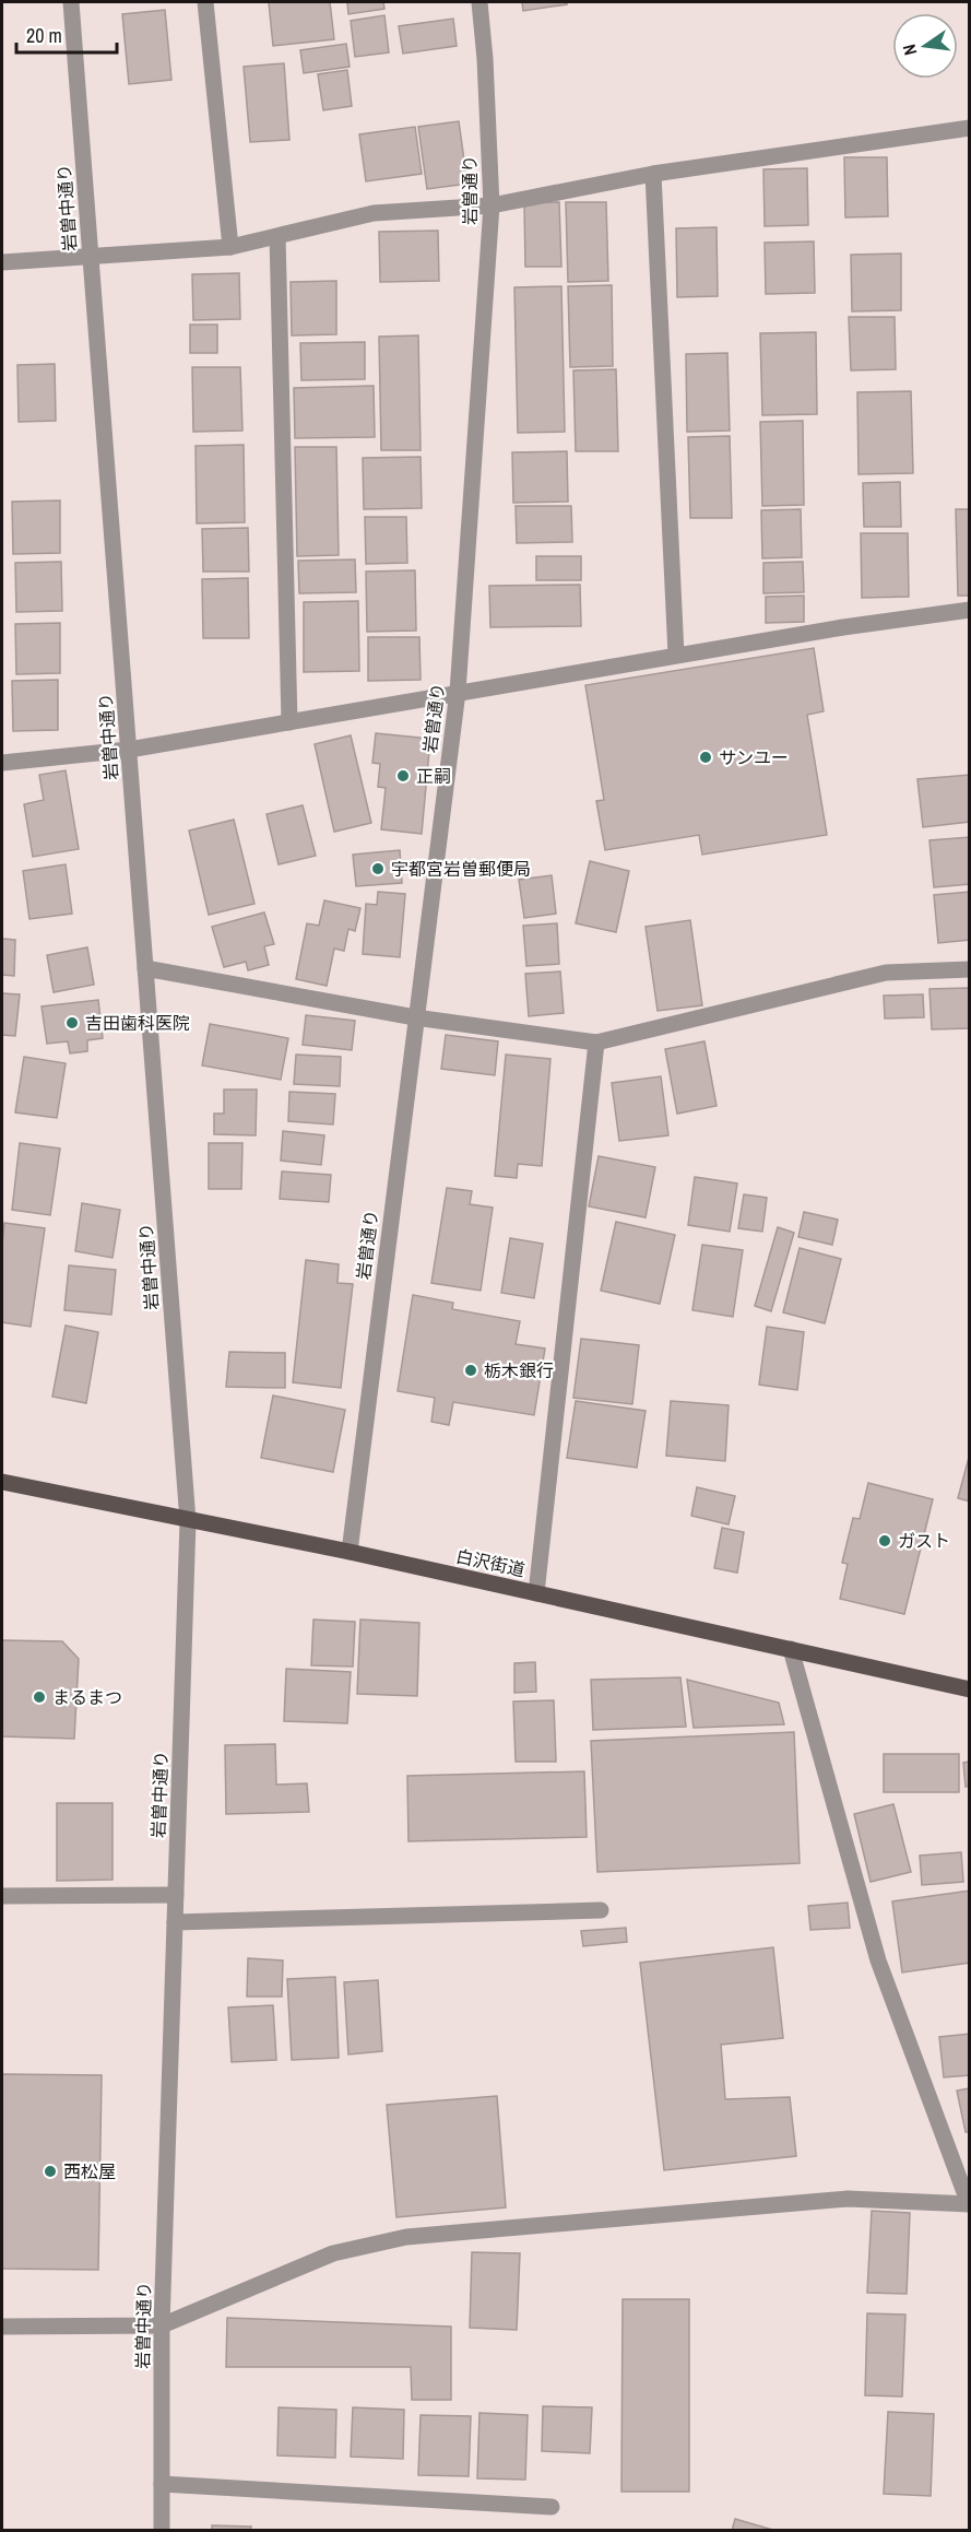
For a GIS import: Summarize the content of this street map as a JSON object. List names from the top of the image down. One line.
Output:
{"streets":{"main road":["白沢街道"],"street":["岩曽通り","岩曽中通り"]},"crossings":[["岩曽通り","白沢街道"],["岩曽中通り","白沢街道"]],"places":["サンユー","正嗣","宇都宮岩曽郵便局","吉田歯科医院","栃木銀行","ガスト","まるまつ","西松屋"],"scale_bar":"20 m","north":"left"}
